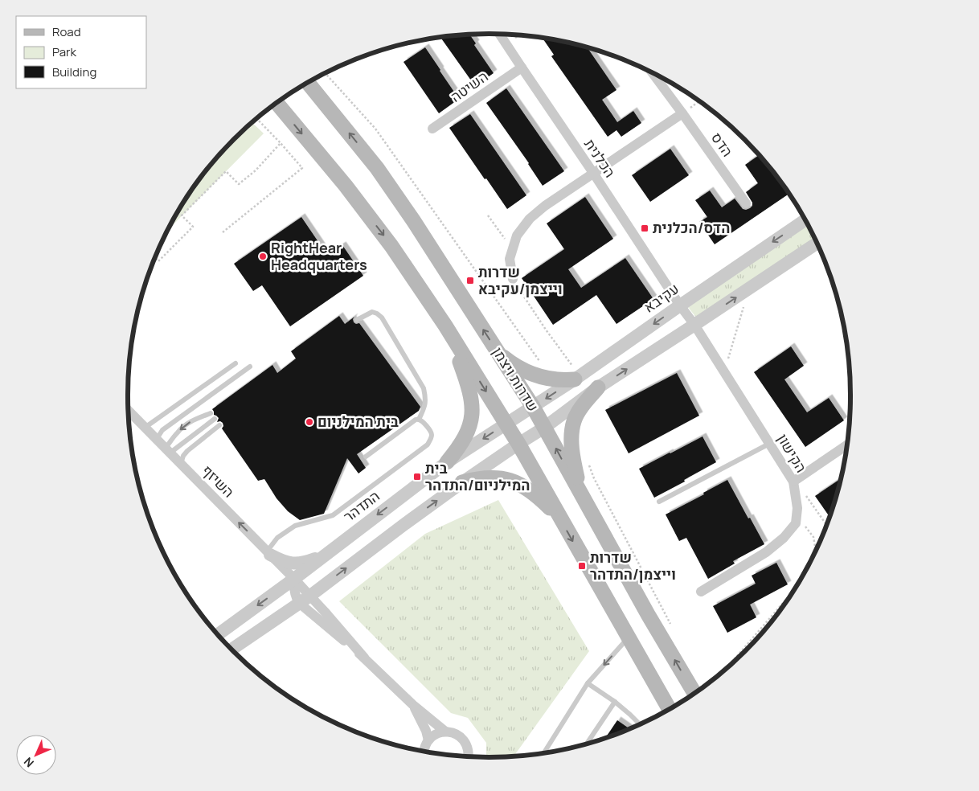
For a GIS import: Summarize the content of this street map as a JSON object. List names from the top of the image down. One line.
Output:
{"streets":{"main road":["שדרות ויצמן"],"street":["השיטה","הדס","הכלנית","עקיבא","הקישון","השיזף","התדהר"]},"crossings":[["השיטה","הכלנית"],["הכלנית","עקיבא"],["הכלנית","הקישון"],["עקיבא","שדרות ויצמן"],["עקיבא","הקישון"],["עקיבא","התדהר"],["שדרות ויצמן","התדהר"],["השיזף","התדהר"]],"places":{"transit":["הדס/הכלנית","שדרות וייצמן/עקיבא","בית המילניום/התדהר","שדרות וייצמן/התדהר"],"other":["RightHear Headquarters","בית המילניום"]},"legend":["Road","Park","Building"],"north":"bottom left"}
